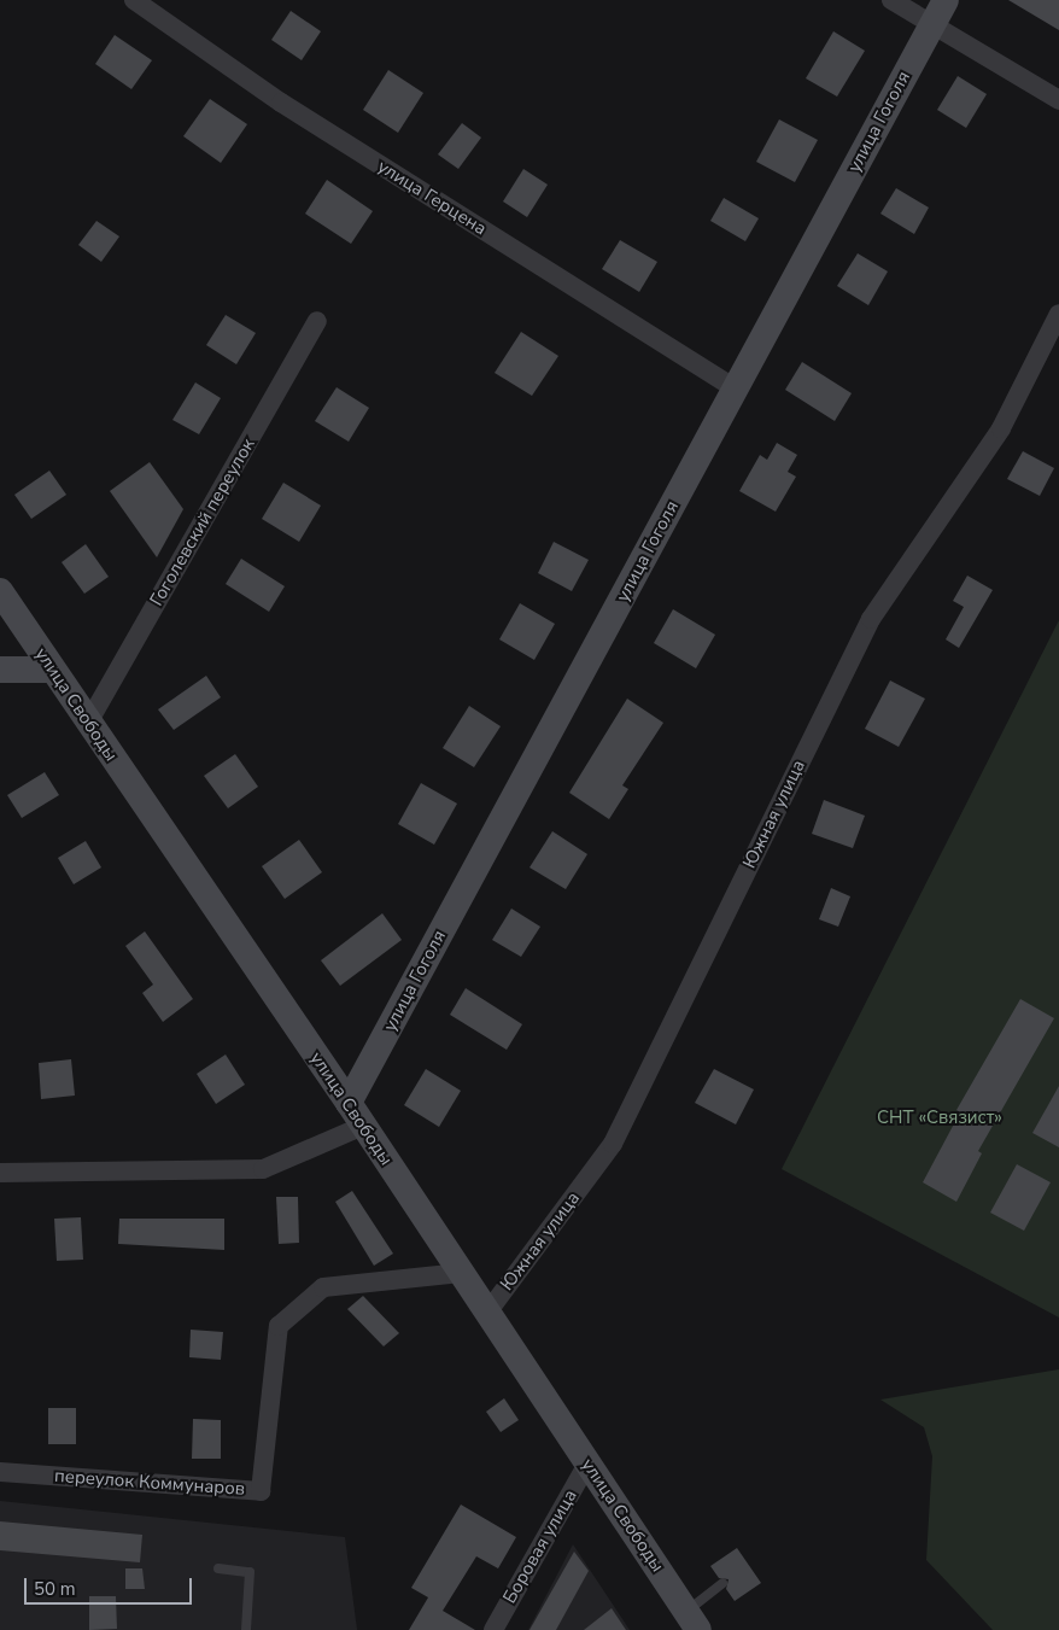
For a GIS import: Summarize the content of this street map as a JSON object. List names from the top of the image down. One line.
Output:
{"streets":{"street":["улица Гоголя","улица Герцена","Гоголевский переулок","улица Свободы","Южная улица","переулок Коммунаров","Боровая улица"]},"crossings":[["улица Гоголя","улица Герцена"],["улица Гоголя","улица Свободы"],["Гоголевский переулок","улица Свободы"],["улица Свободы","Южная улица"],["улица Свободы","переулок Коммунаров"],["улица Свободы","Боровая улица"]],"parks":["СНТ «Связист»"],"scale_bar":"50 m"}
